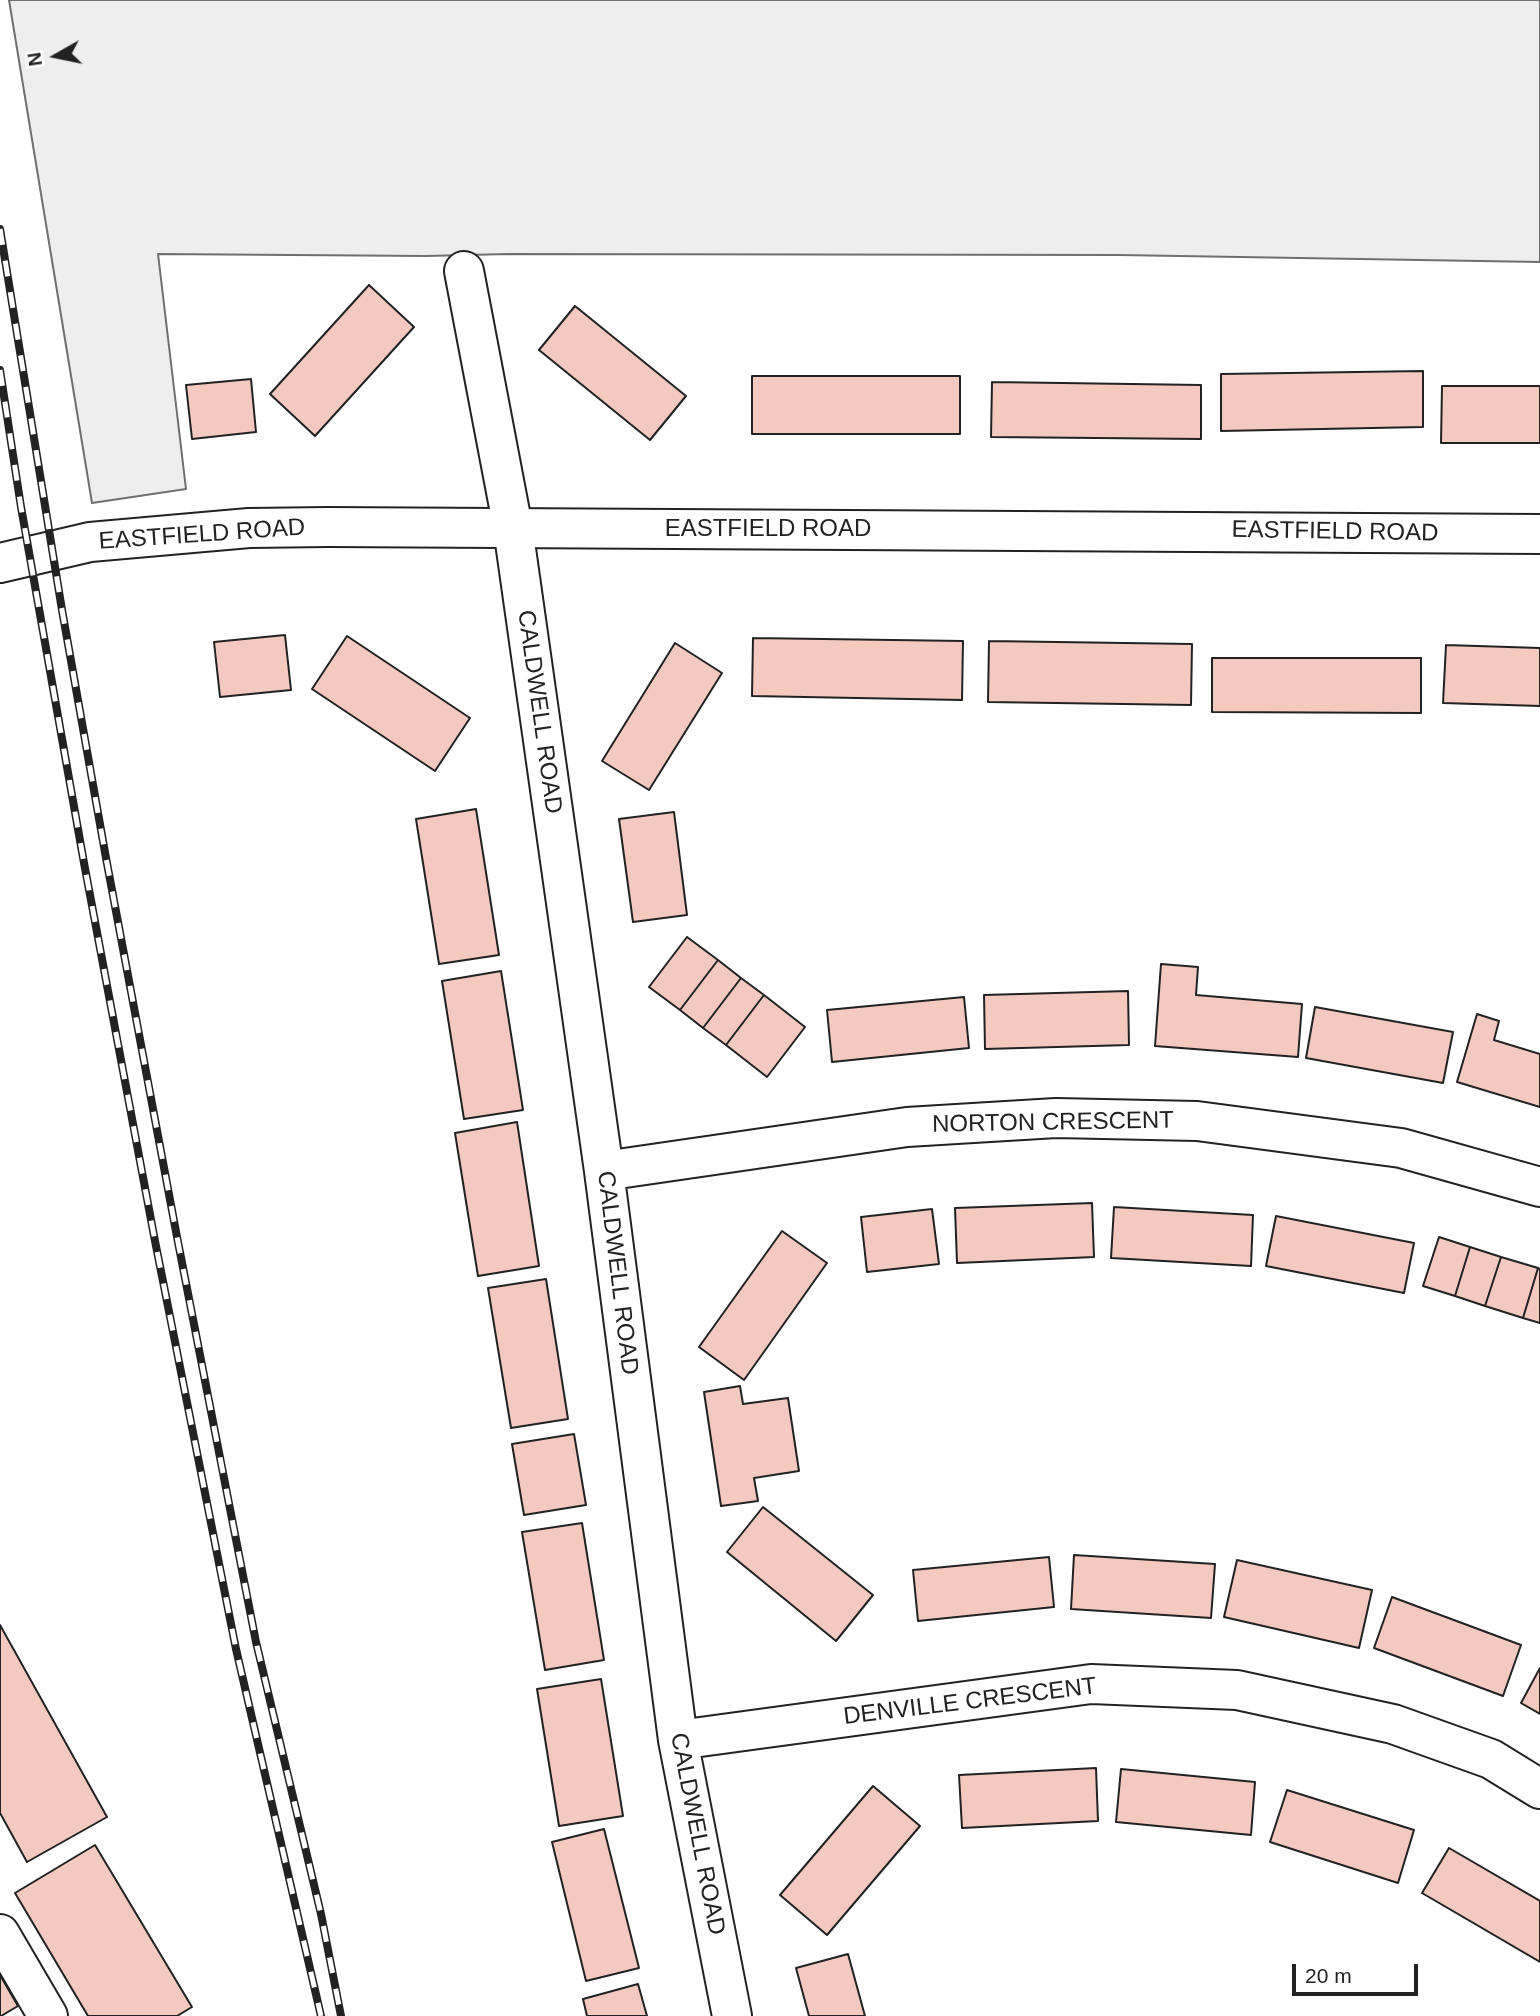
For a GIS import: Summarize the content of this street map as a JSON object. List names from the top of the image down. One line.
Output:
{"streets":{"street":["EASTFIELD ROAD","CALDWELL ROAD","NORTON CRESCENT","DENVILLE CRESCENT"]},"crossings":[["EASTFIELD ROAD","CALDWELL ROAD"],["CALDWELL ROAD","NORTON CRESCENT"],["CALDWELL ROAD","DENVILLE CRESCENT"]],"scale_bar":"20 m","north":"left"}
